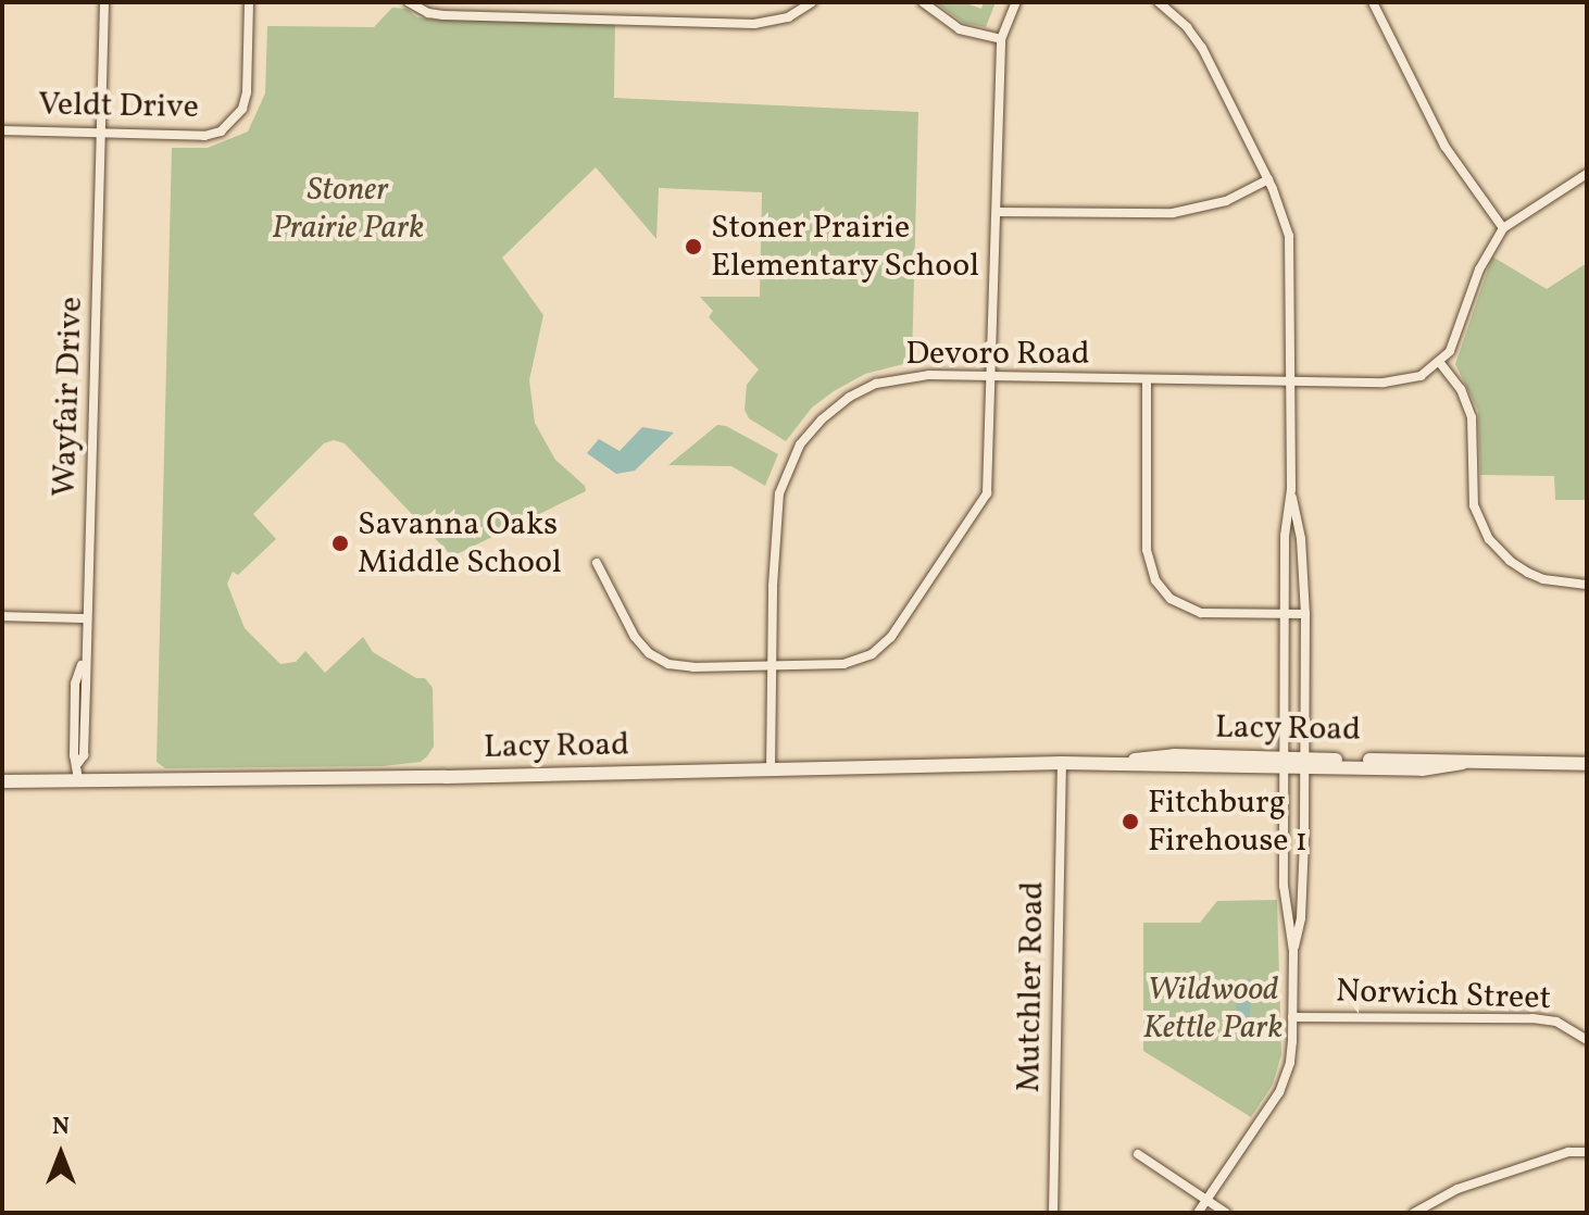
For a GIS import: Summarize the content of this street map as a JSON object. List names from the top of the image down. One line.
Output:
{"streets":{"street":["Veldt Drive","Devoro Road","Wayfair Drive","Lacy Road","Mutchler Road","Norwich Street"]},"crossings":[["Veldt Drive","Wayfair Drive"],["Devoro Road","Lacy Road"],["Wayfair Drive","Lacy Road"],["Lacy Road","Mutchler Road"]],"parks":["Stoner Prairie Park","Wildwood Kettle Park"],"places":["Stoner Prairie Elementary School","Savanna Oaks Middle School","Fitchburg Firehouse 1"],"north":"top"}
